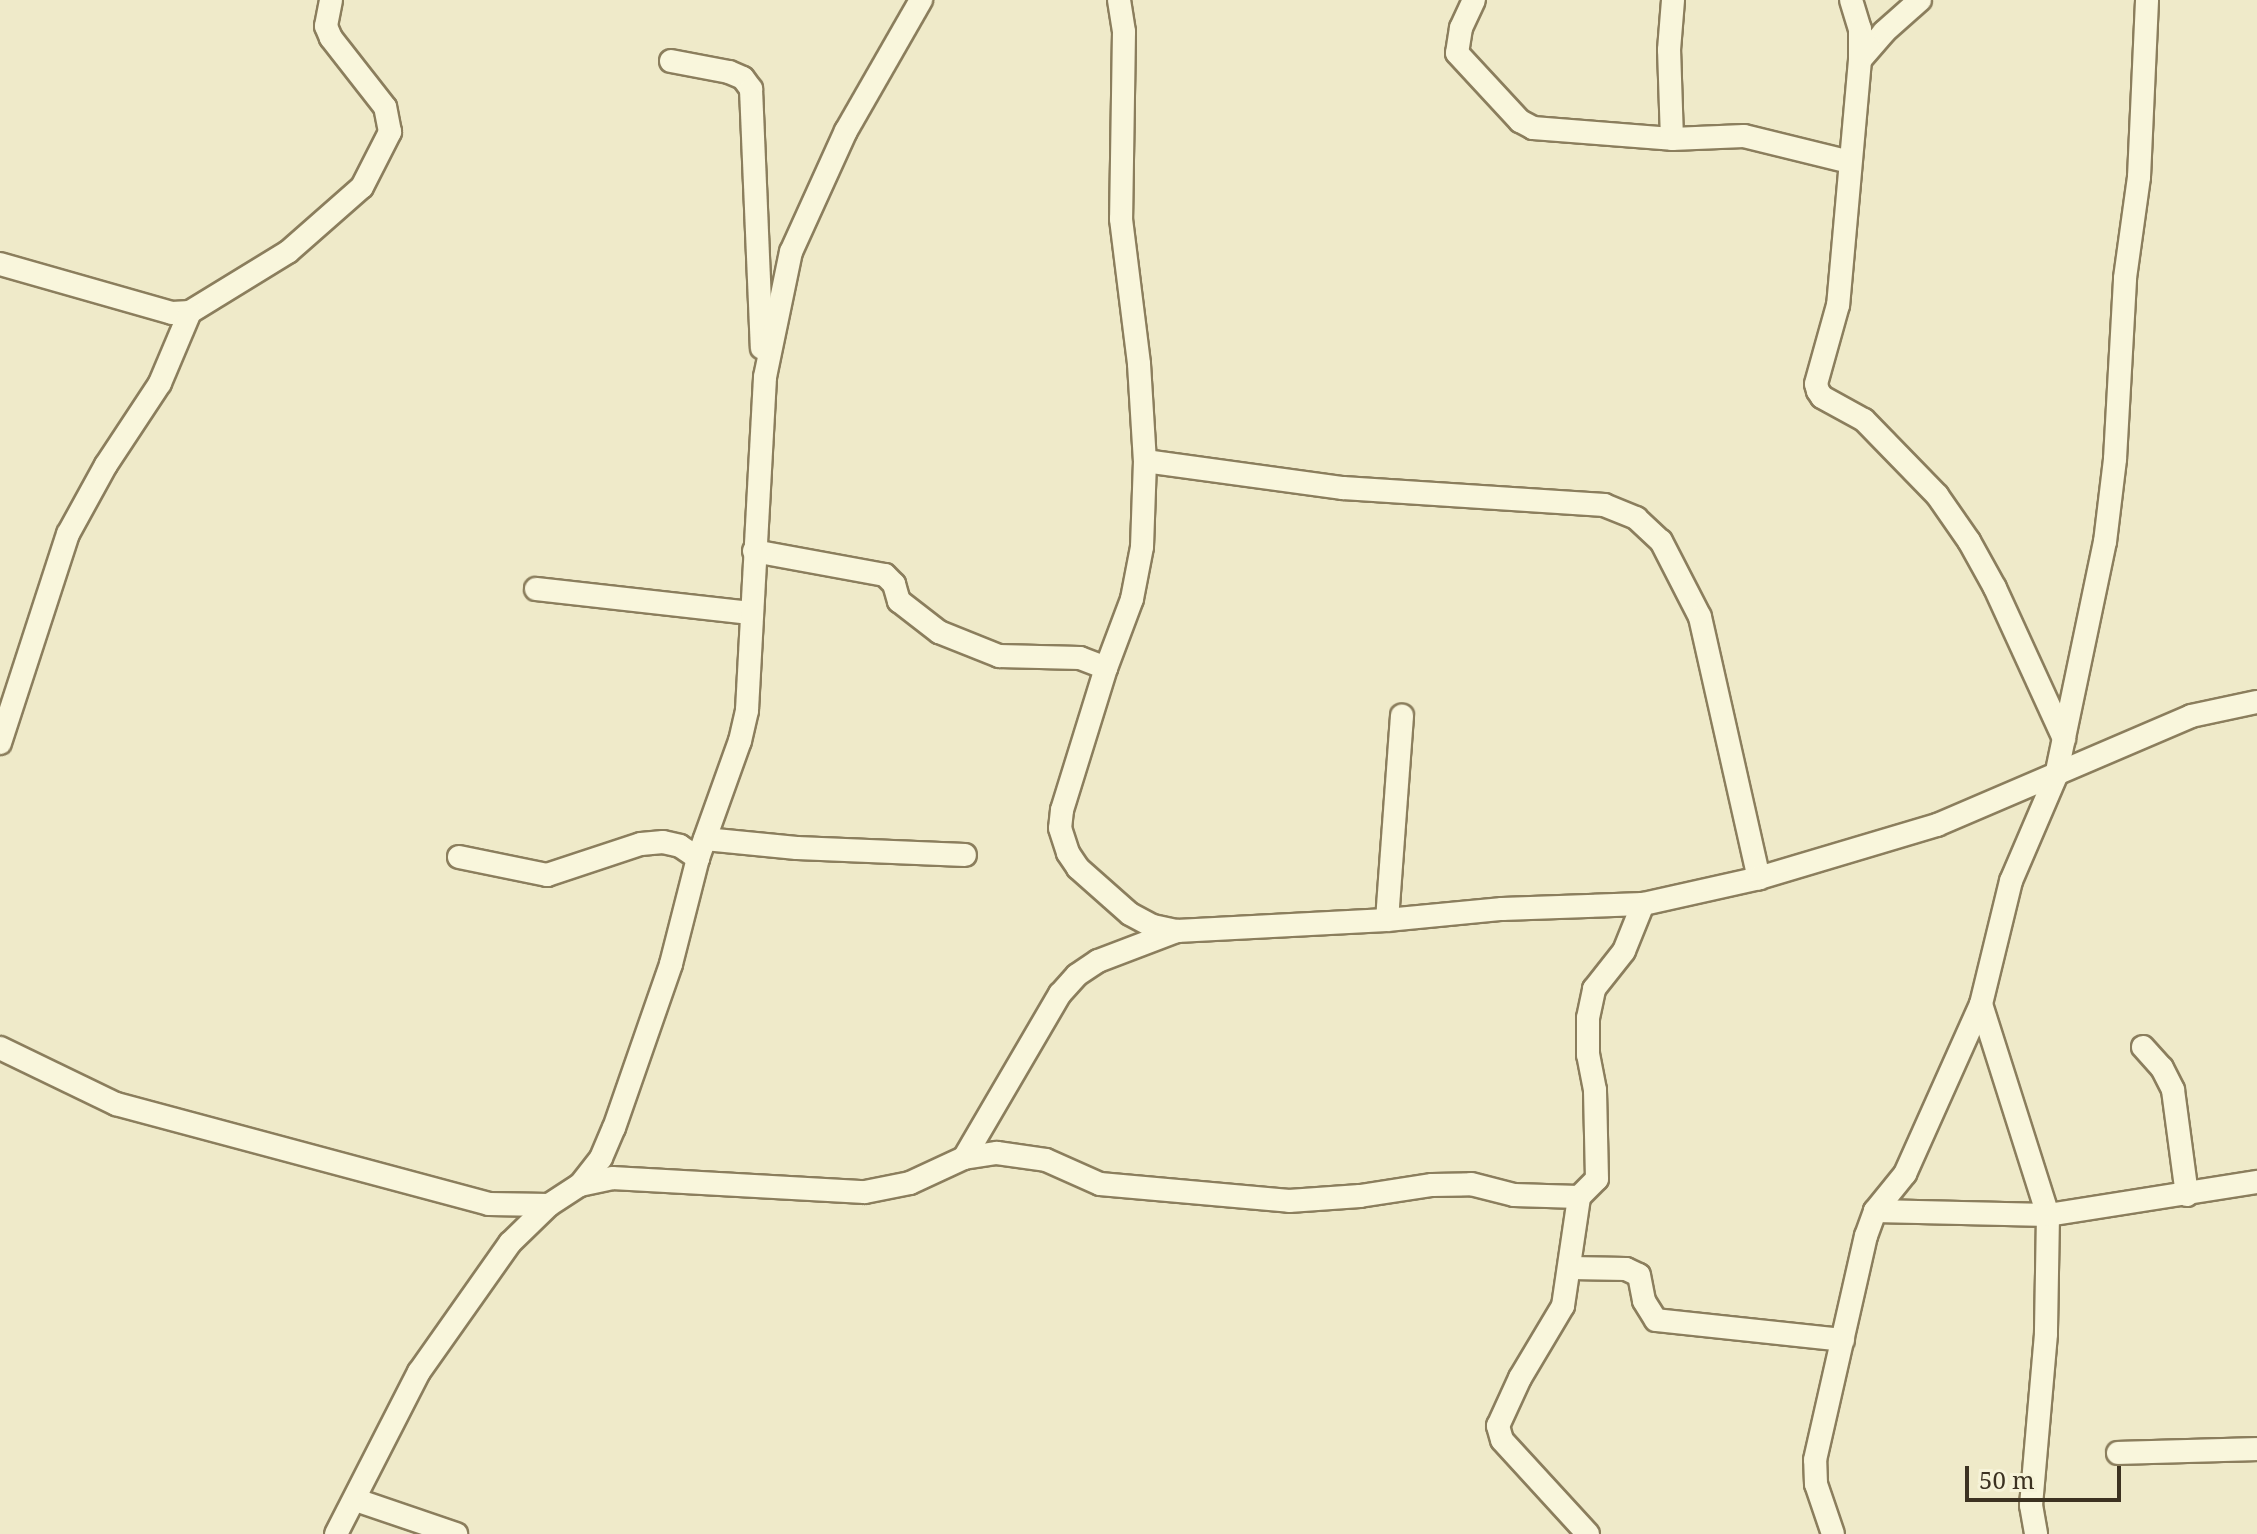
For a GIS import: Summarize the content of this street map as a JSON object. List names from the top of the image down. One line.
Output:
{"scale_bar":"50 m"}
